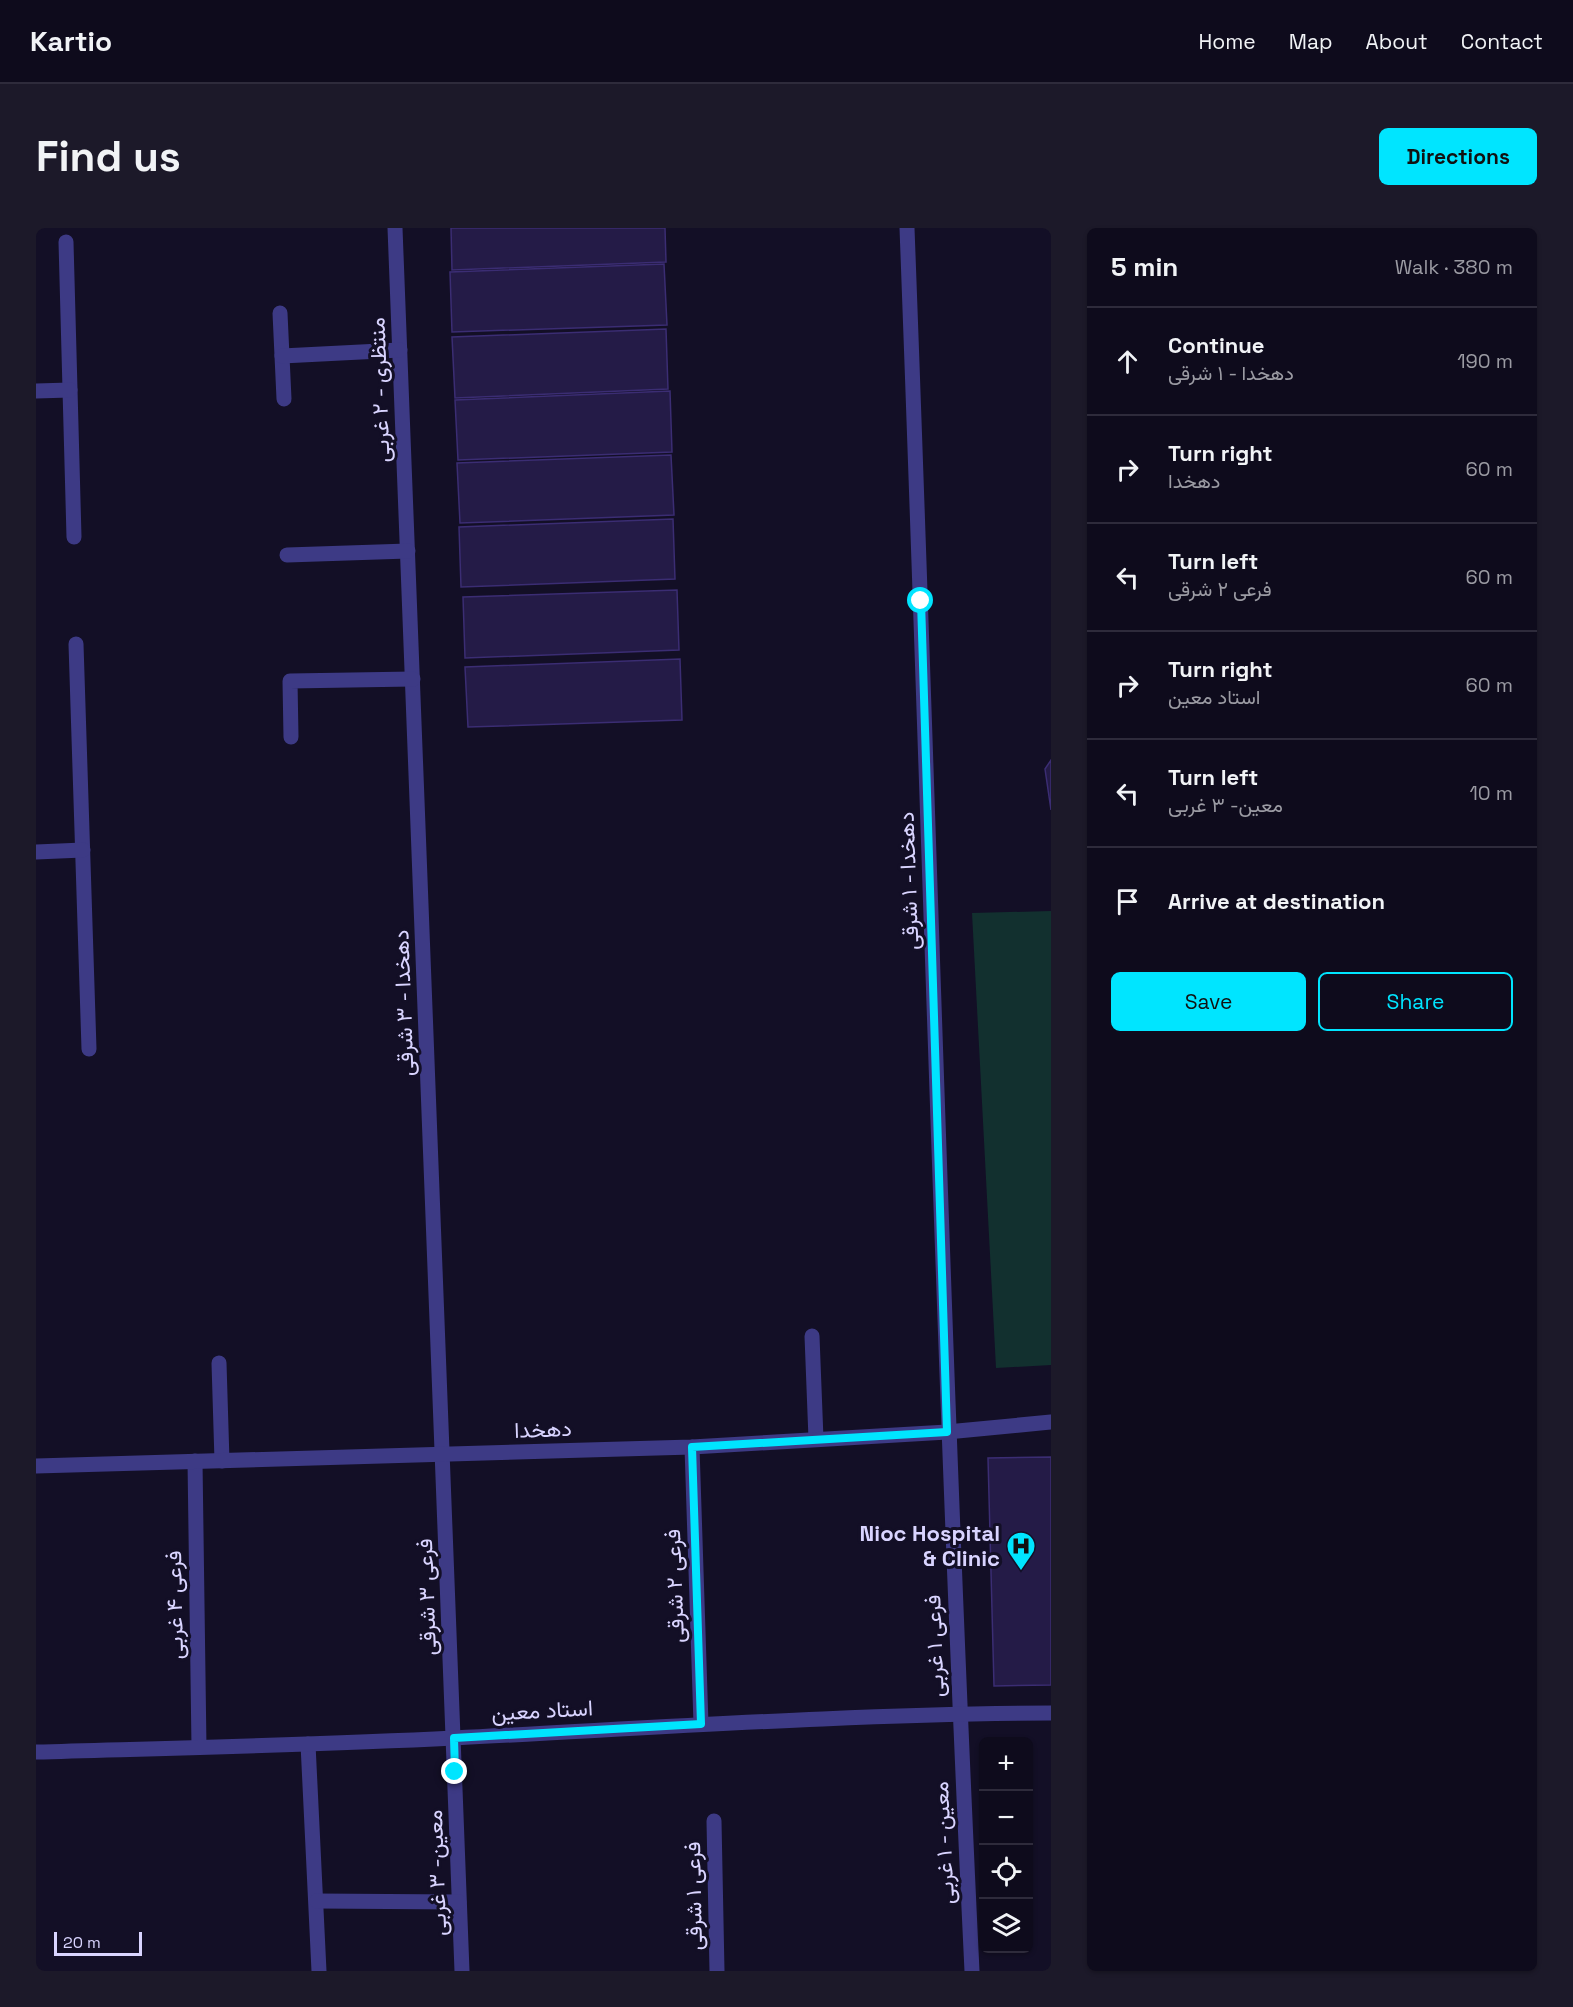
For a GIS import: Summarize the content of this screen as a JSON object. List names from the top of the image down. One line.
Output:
{"streets":{"street":["منتظری - ۲ غربی","دهخدا - ۱ شرقی","دهخدا - ۳ شرقی","دهخدا","فرعی ۲ شرقی","فرعی ۳ شرقی","فرعی ۴ غربی","فرعی ۱ غربی","استاد معین","معین - ۱ غربی","معین- ۳ غربی","فرعی ۱ شرقی"]},"crossings":[["منتظری - ۲ غربی","دهخدا - ۳ شرقی"],["دهخدا - ۱ شرقی","دهخدا"],["دهخدا - ۱ شرقی","فرعی ۱ غربی"],["دهخدا - ۳ شرقی","دهخدا"],["دهخدا - ۳ شرقی","فرعی ۳ شرقی"],["دهخدا","فرعی ۲ شرقی"],["دهخدا","فرعی ۳ شرقی"],["دهخدا","فرعی ۴ غربی"],["دهخدا","فرعی ۱ غربی"],["فرعی ۲ شرقی","استاد معین"],["فرعی ۳ شرقی","استاد معین"],["فرعی ۳ شرقی","معین- ۳ غربی"],["فرعی ۴ غربی","استاد معین"],["فرعی ۱ غربی","استاد معین"],["فرعی ۱ غربی","معین - ۱ غربی"],["استاد معین","معین - ۱ غربی"],["استاد معین","معین- ۳ غربی"]],"places":{"hospital":["Nioc Hospital & Clinic"]},"scale_bar":"20 m","page":{"header":"Kartio","nav":["Home","Map","About","Contact"],"buttons":["Directions",["Save","Share"]],"title":"Find us","heading":["5 min","Walk · 380 m"],"list":[["Continue","دهخدا - ۱ شرقی","190 m"],["Turn right","دهخدا","60 m"],["Turn left","فرعی ۲ شرقی","60 m"],["Turn right","استاد معین","60 m"],["Turn left","معین- ۳ غربی","10 m"],"Arrive at destination"],"map_buttons":["+","−"],"scale":"20 m"}}
